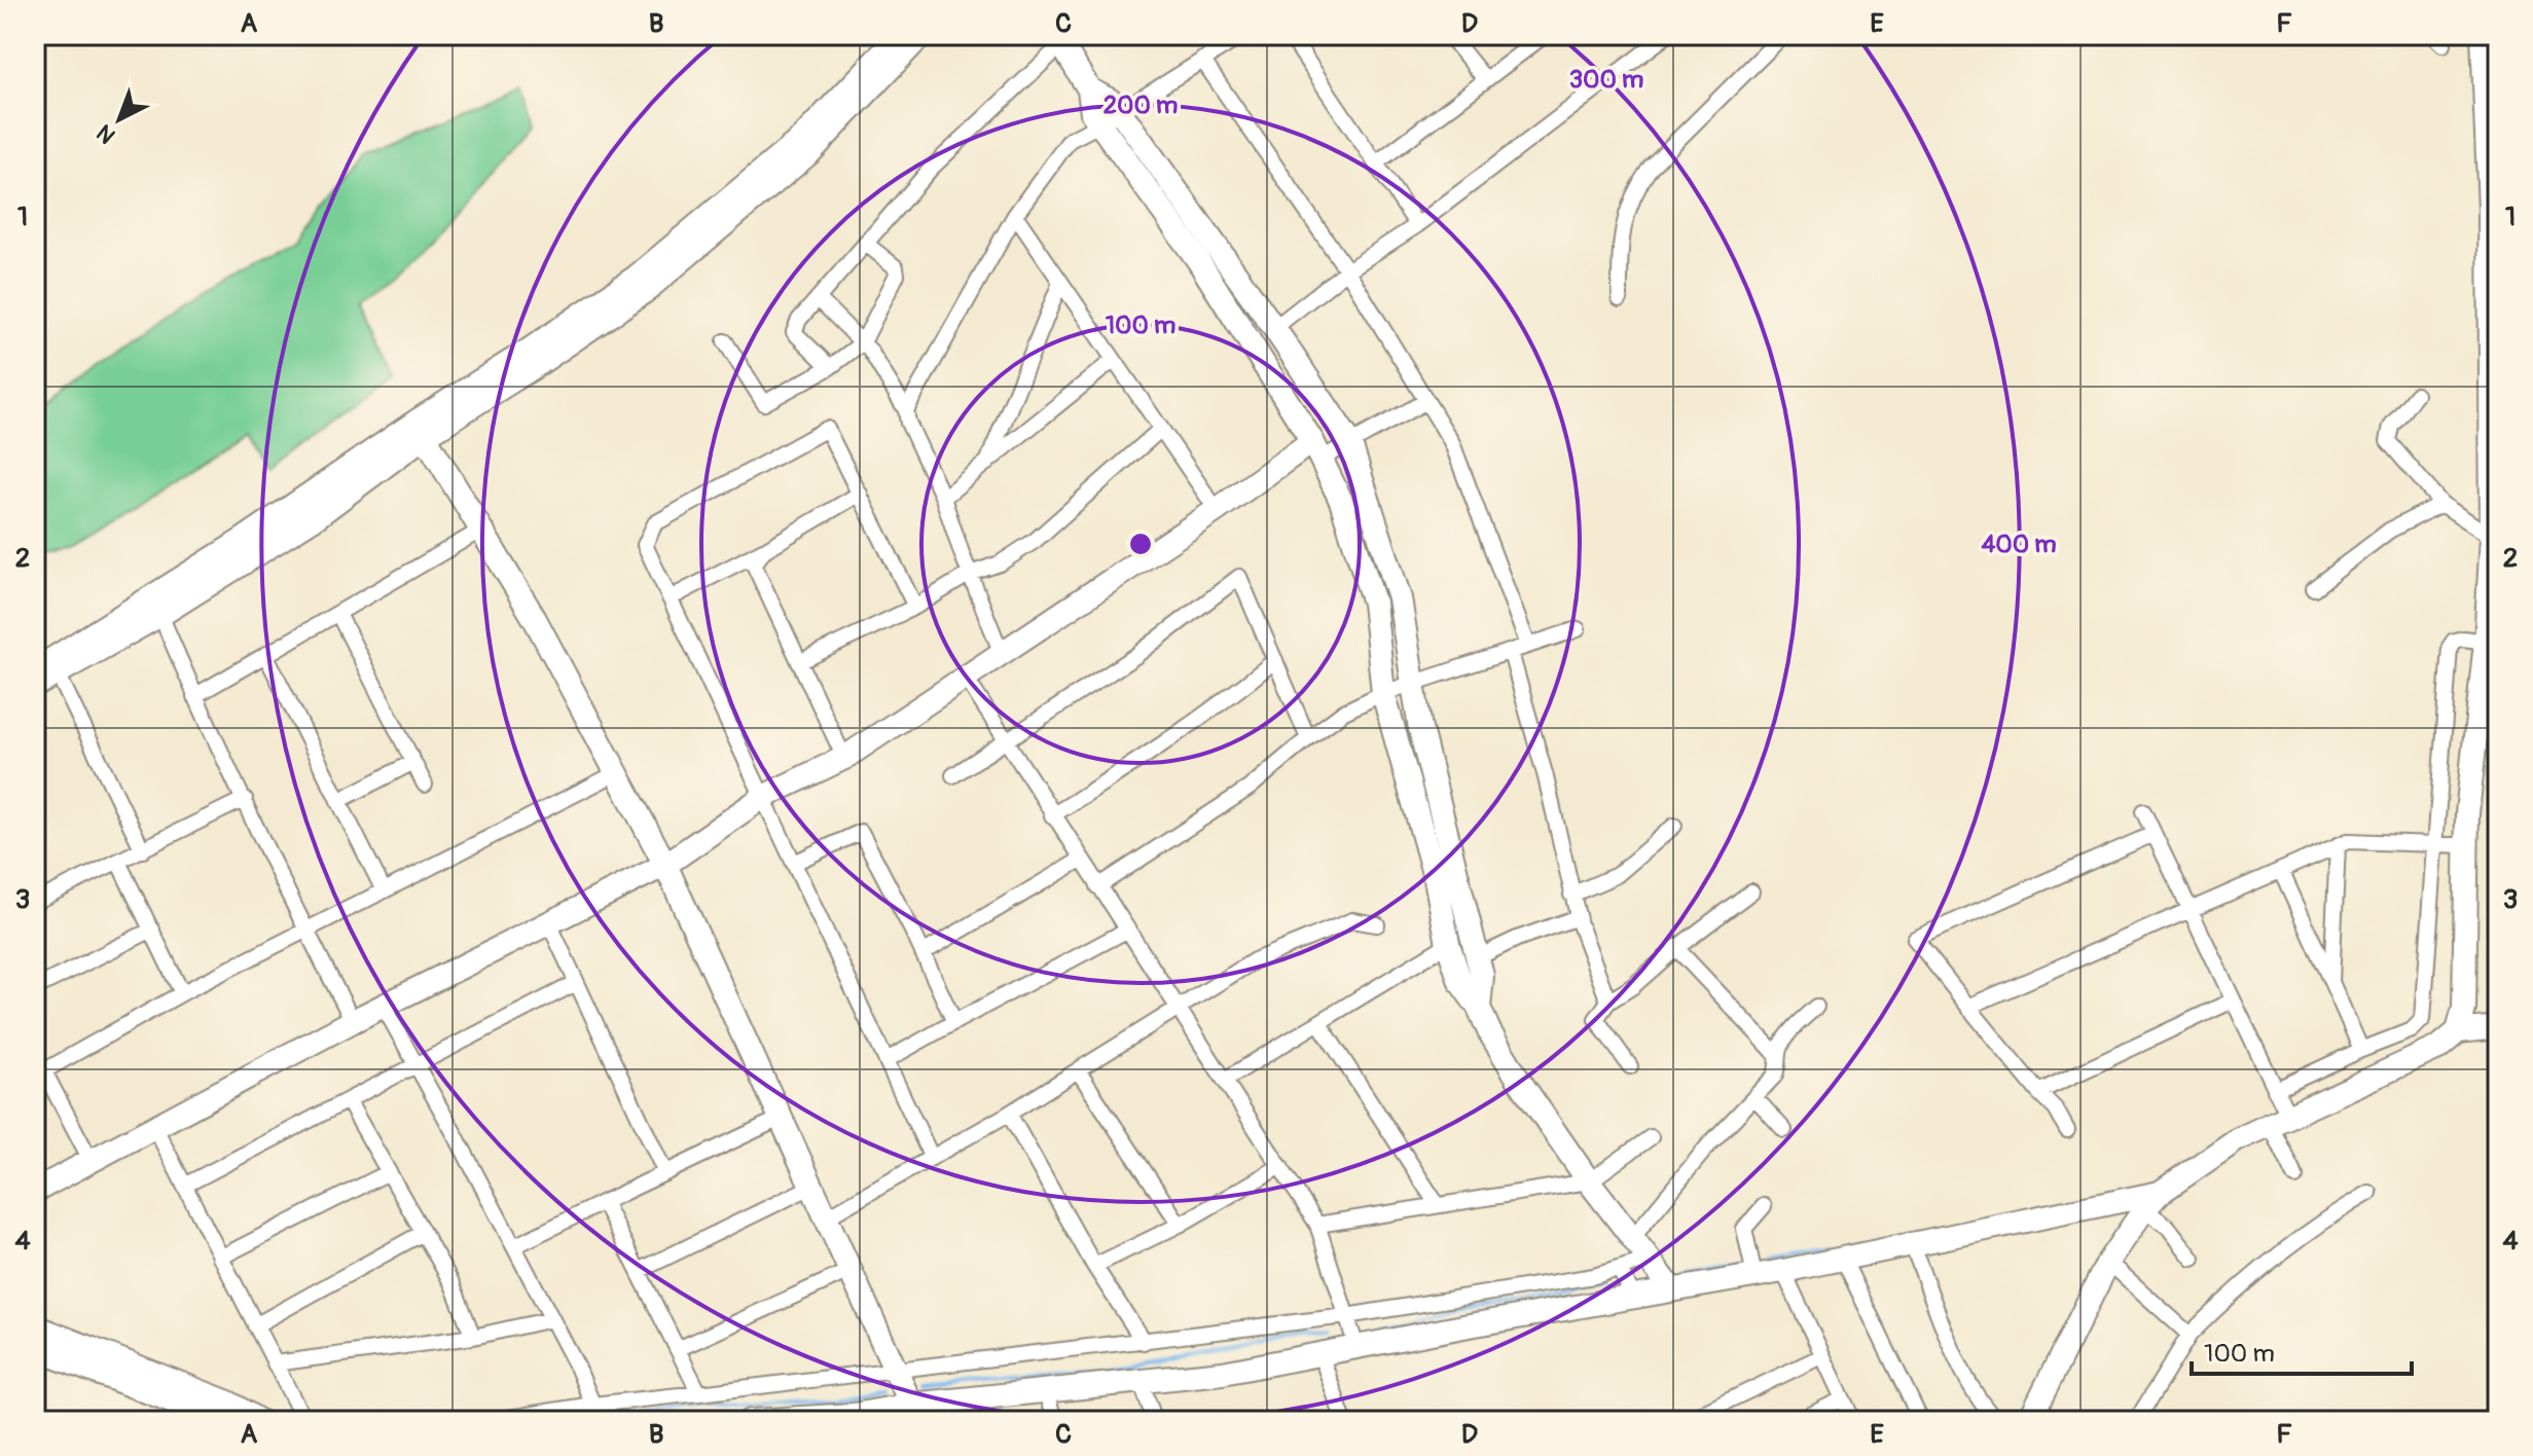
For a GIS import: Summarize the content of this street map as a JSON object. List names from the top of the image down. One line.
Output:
{"scale_bar":"100 m","north":"bottom left","grid":{"columns":["A","B","C","D","E","F"],"rows":["1","2","3","4"]},"rings":["300 m","200 m","100 m","400 m"]}
